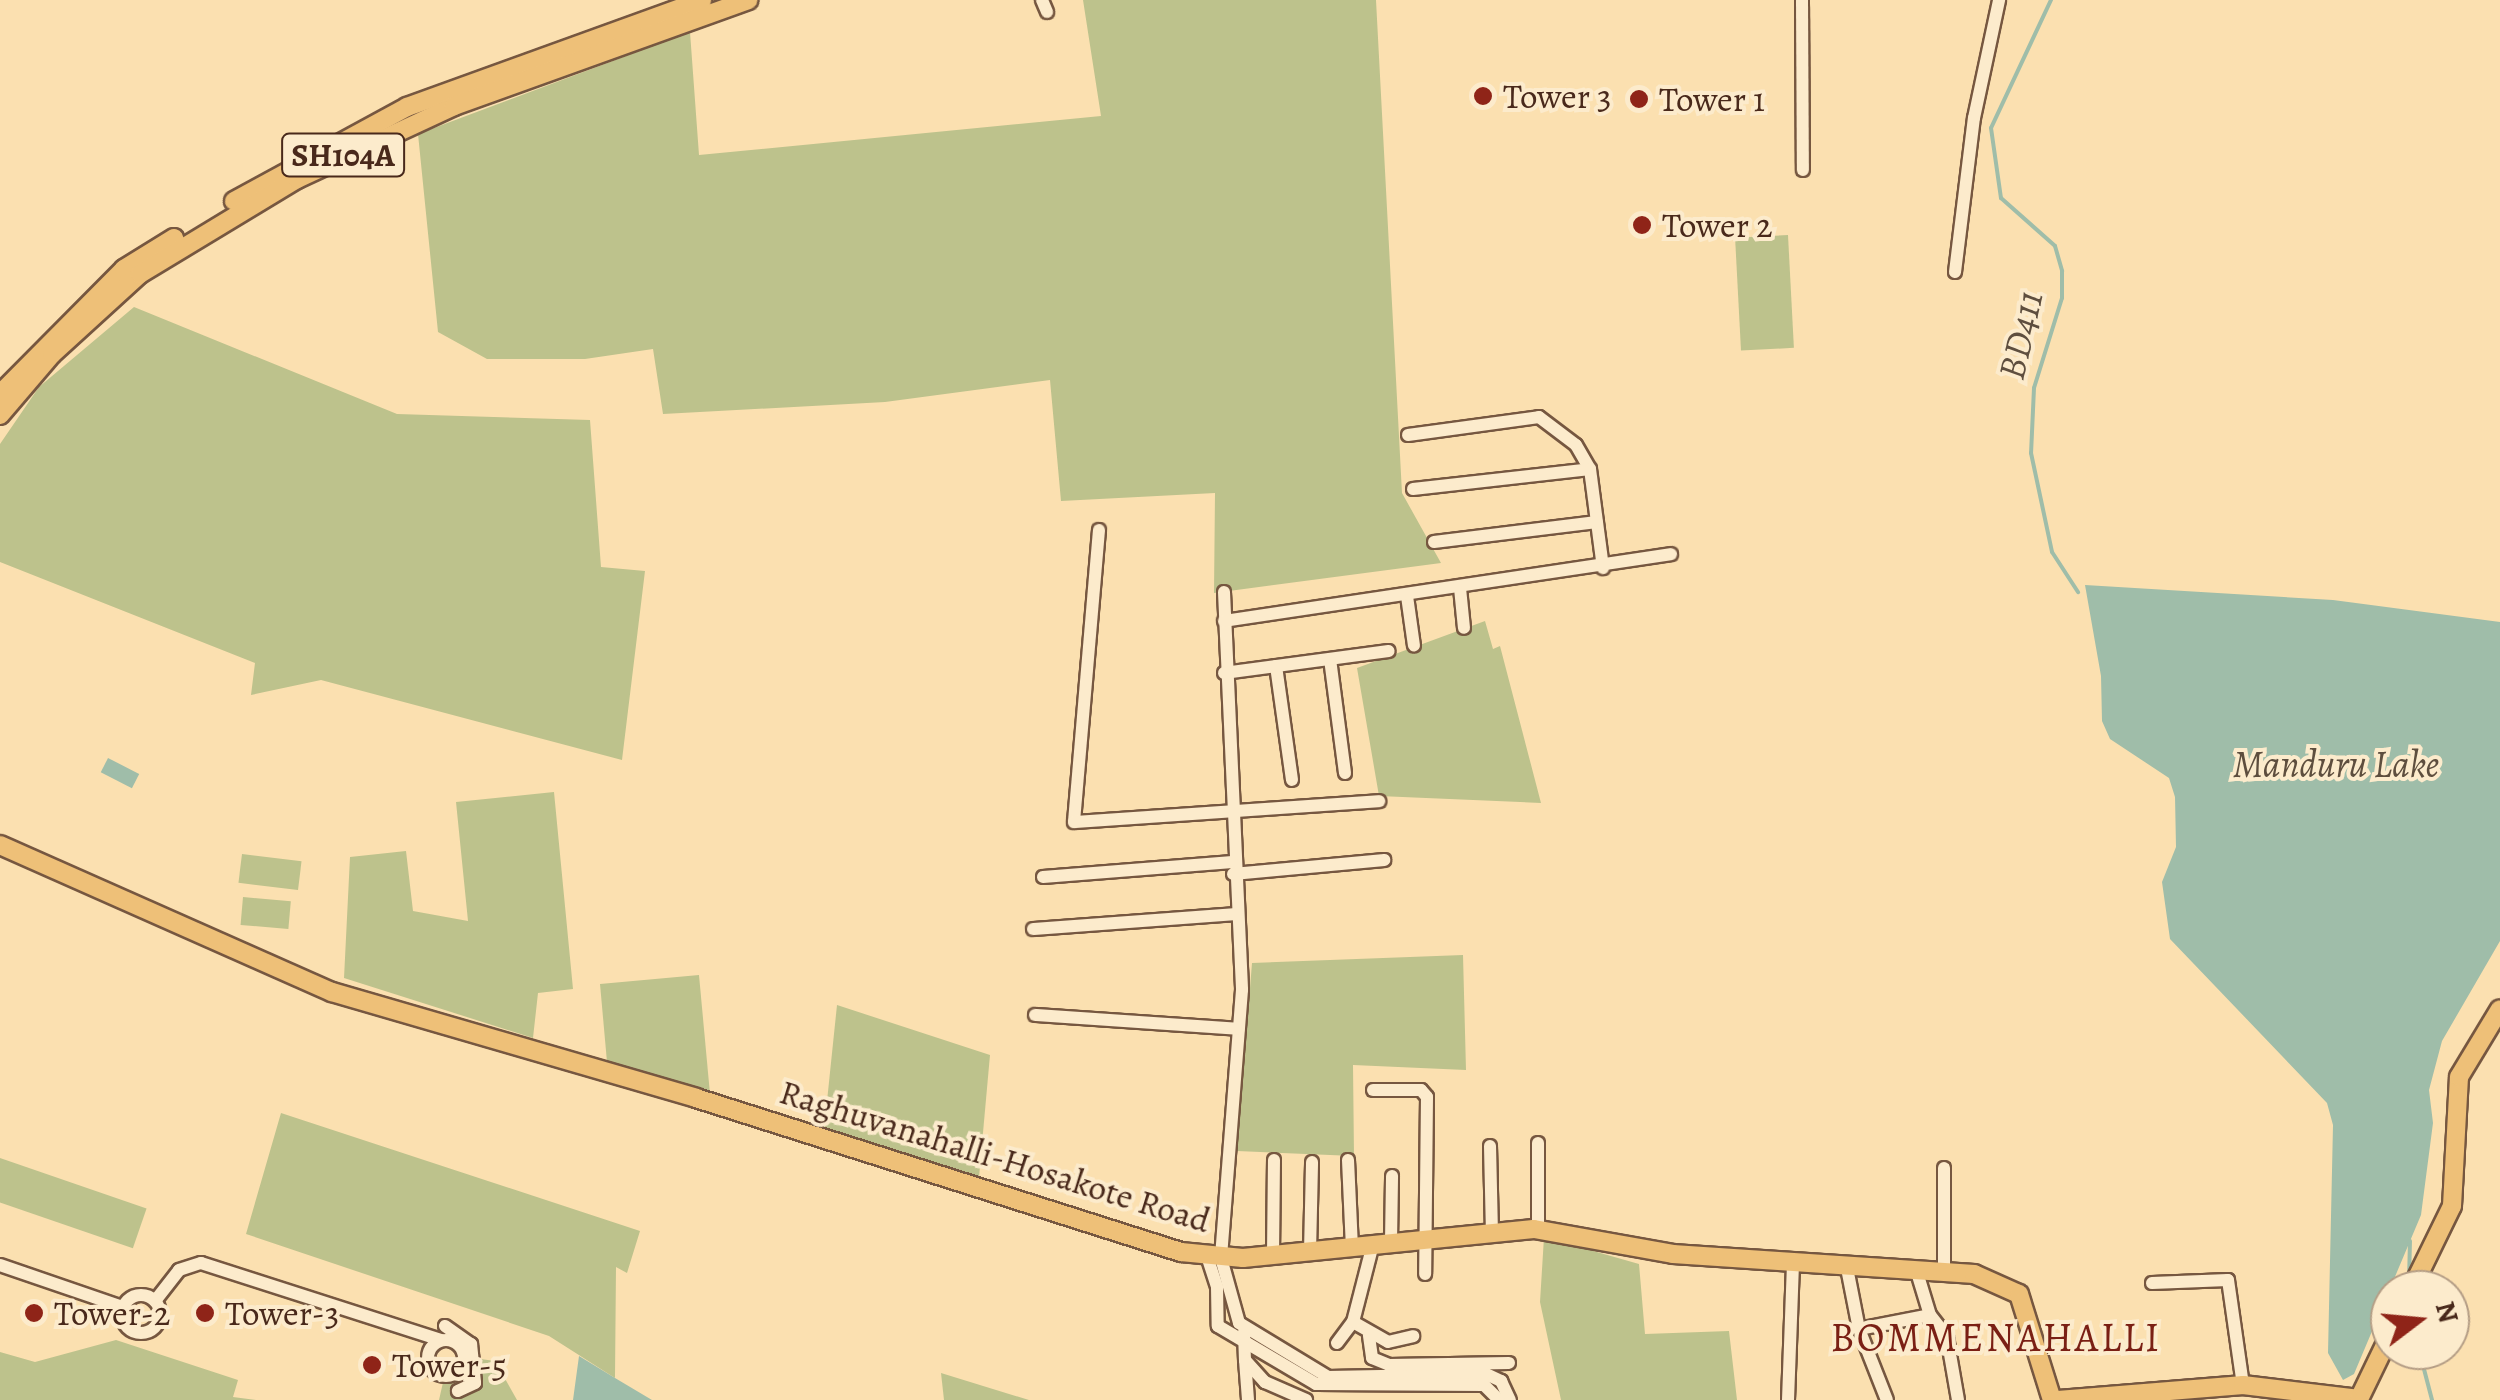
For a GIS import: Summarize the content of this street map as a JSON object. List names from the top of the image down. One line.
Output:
{"streets":{"main road":["SH104A","Raghuvanahalli-Hosakote Road"]},"districts":["BOMMENAHALLI"],"water":["BD411","Manduru Lake"],"places":["Tower 3","Tower 1","Tower 2","Tower-2","Tower-3","Tower-5"],"north":"right"}
